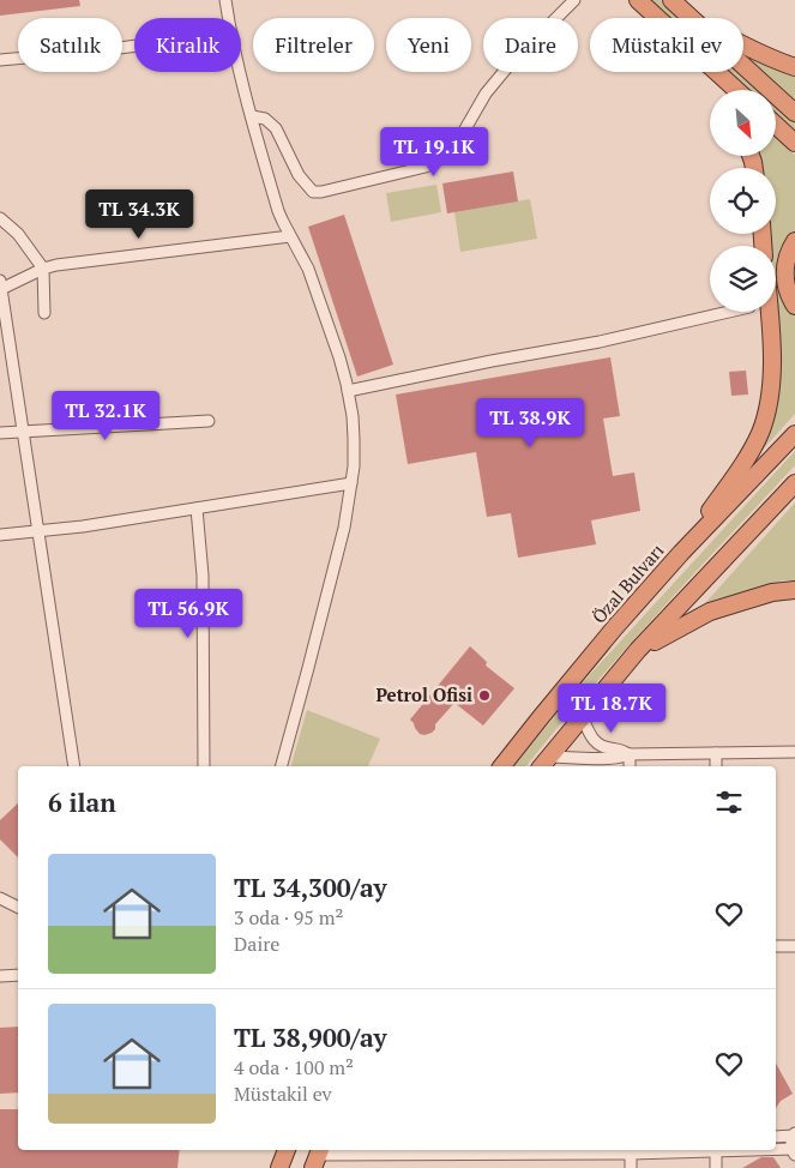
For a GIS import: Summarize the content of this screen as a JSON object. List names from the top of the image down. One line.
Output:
{"streets":{"highway":["Özal Bulvarı"]},"places":["Petrol Ofisi"],"north":"bottom right","page":{"chip":["Satılık","Kiralık","Filtreler","Yeni","Daire","Müstakil ev"],"price":["TL 19.1K","TL 34.3K","TL 32.1K","TL 38.9K","TL 56.9K","TL 18.7K"],"heading":"6 ilan","list":[{"name":"TL 34,300/ay","note":"3 oda · 95 m² · Daire"},{"name":"TL 38,900/ay","note":"4 oda · 100 m² · Müstakil ev"}]}}
